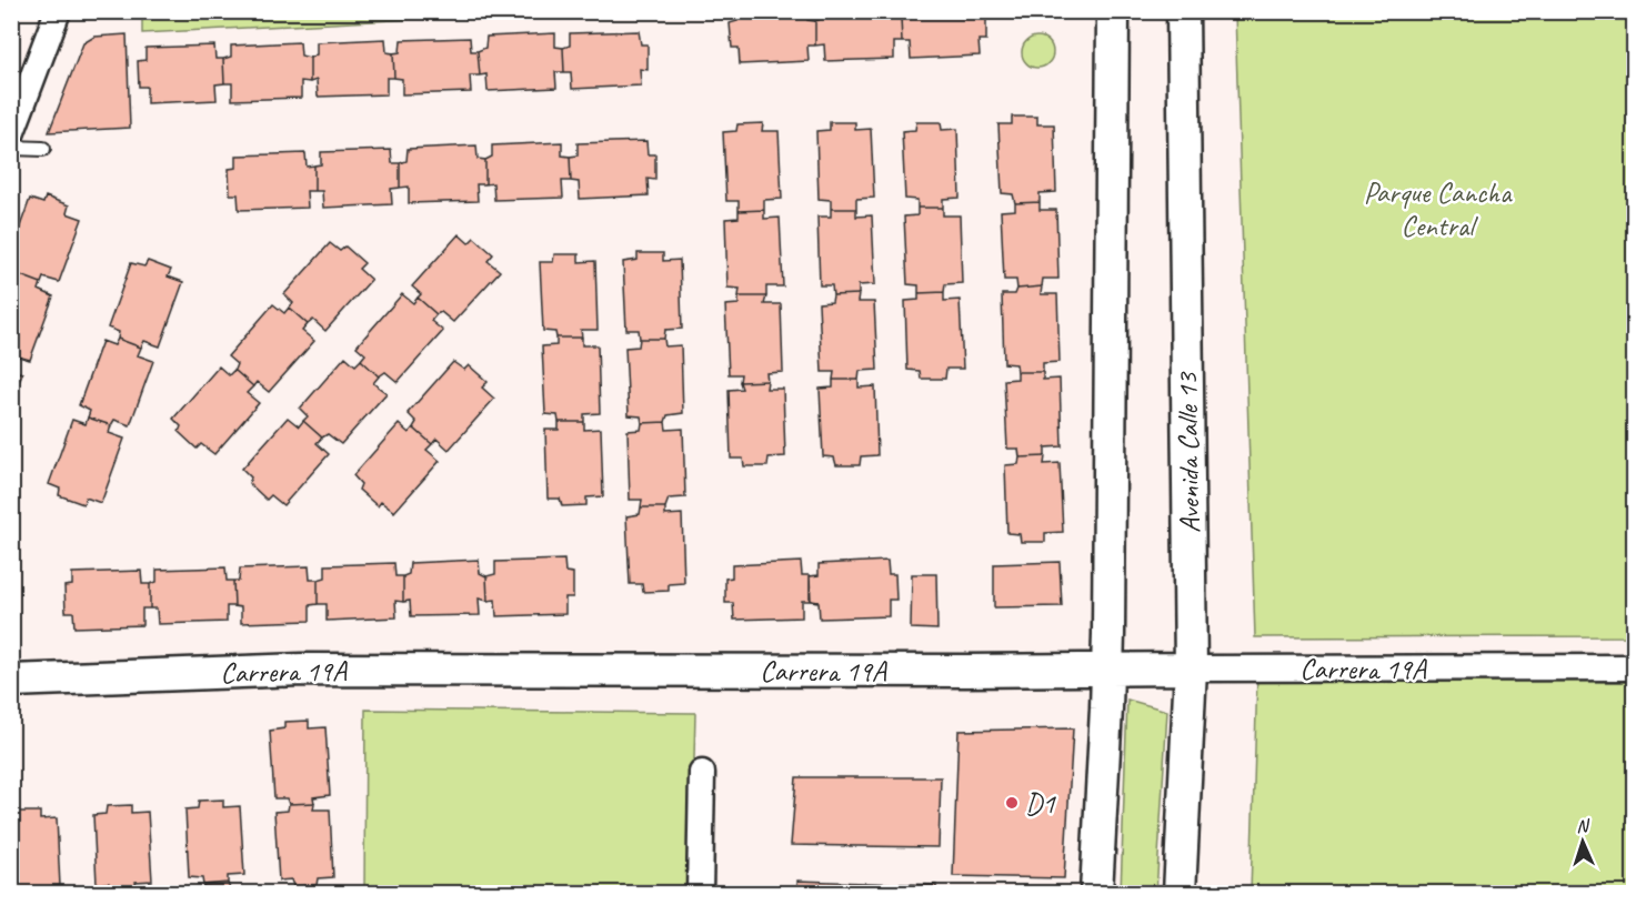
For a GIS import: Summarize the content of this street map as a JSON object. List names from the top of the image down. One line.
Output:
{"streets":{"street":["Avenida Calle 13","Carrera 19A"]},"crossings":[["Avenida Calle 13","Carrera 19A"]],"parks":["Parque Cancha Central"],"places":["D1"],"north":"top"}
